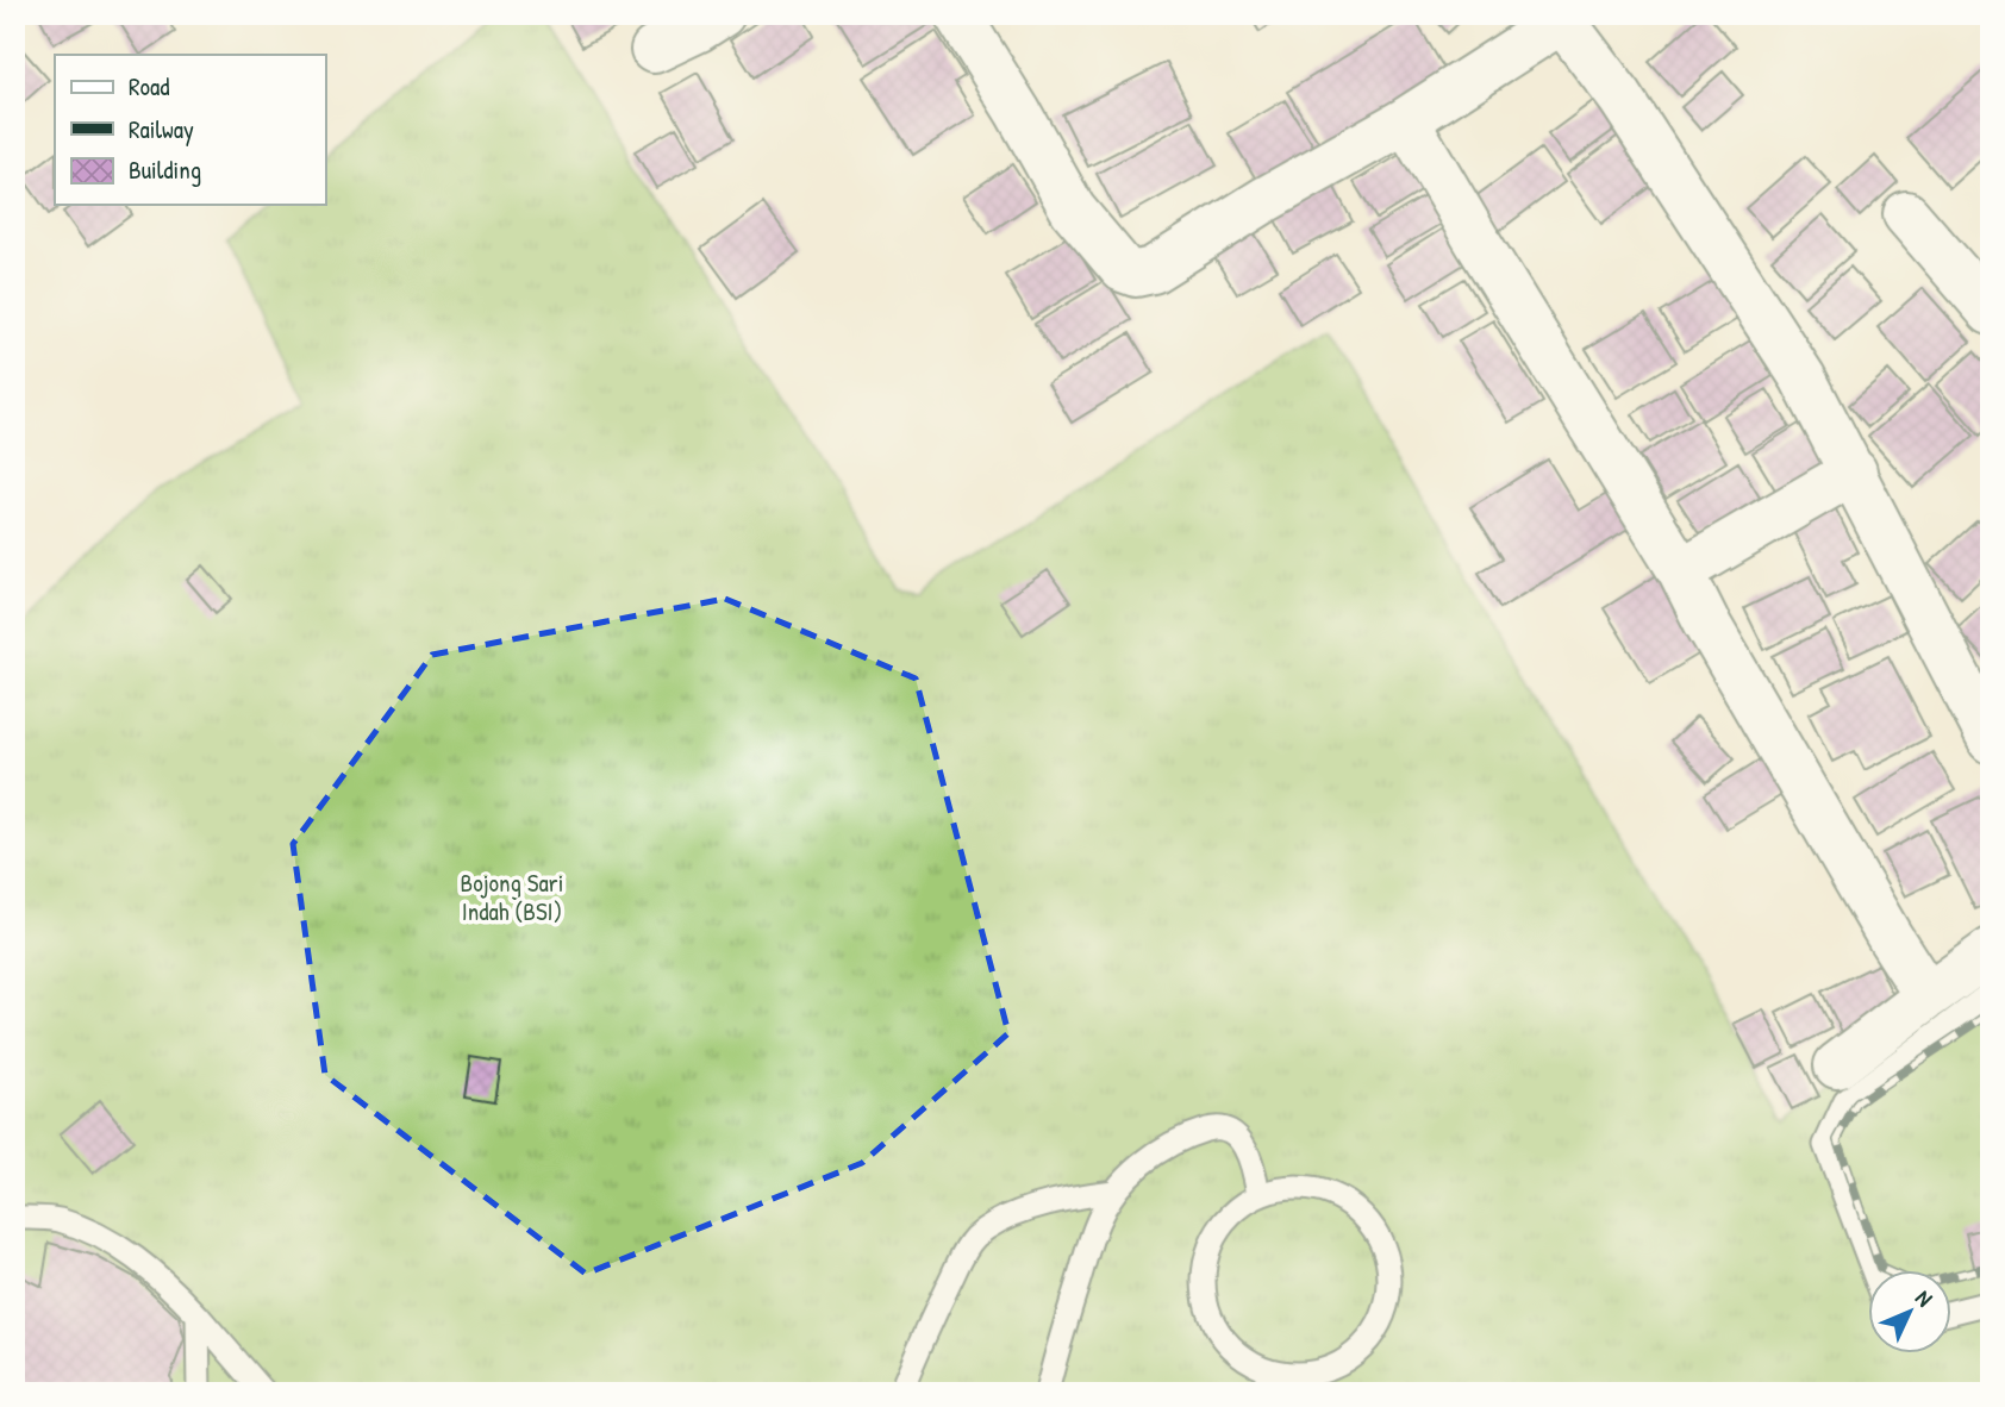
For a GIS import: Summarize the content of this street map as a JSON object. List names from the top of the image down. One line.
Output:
{"parks":["Bojong Sari Indah (BSI)"],"legend":["Road","Railway","Building"],"north":"top right"}
